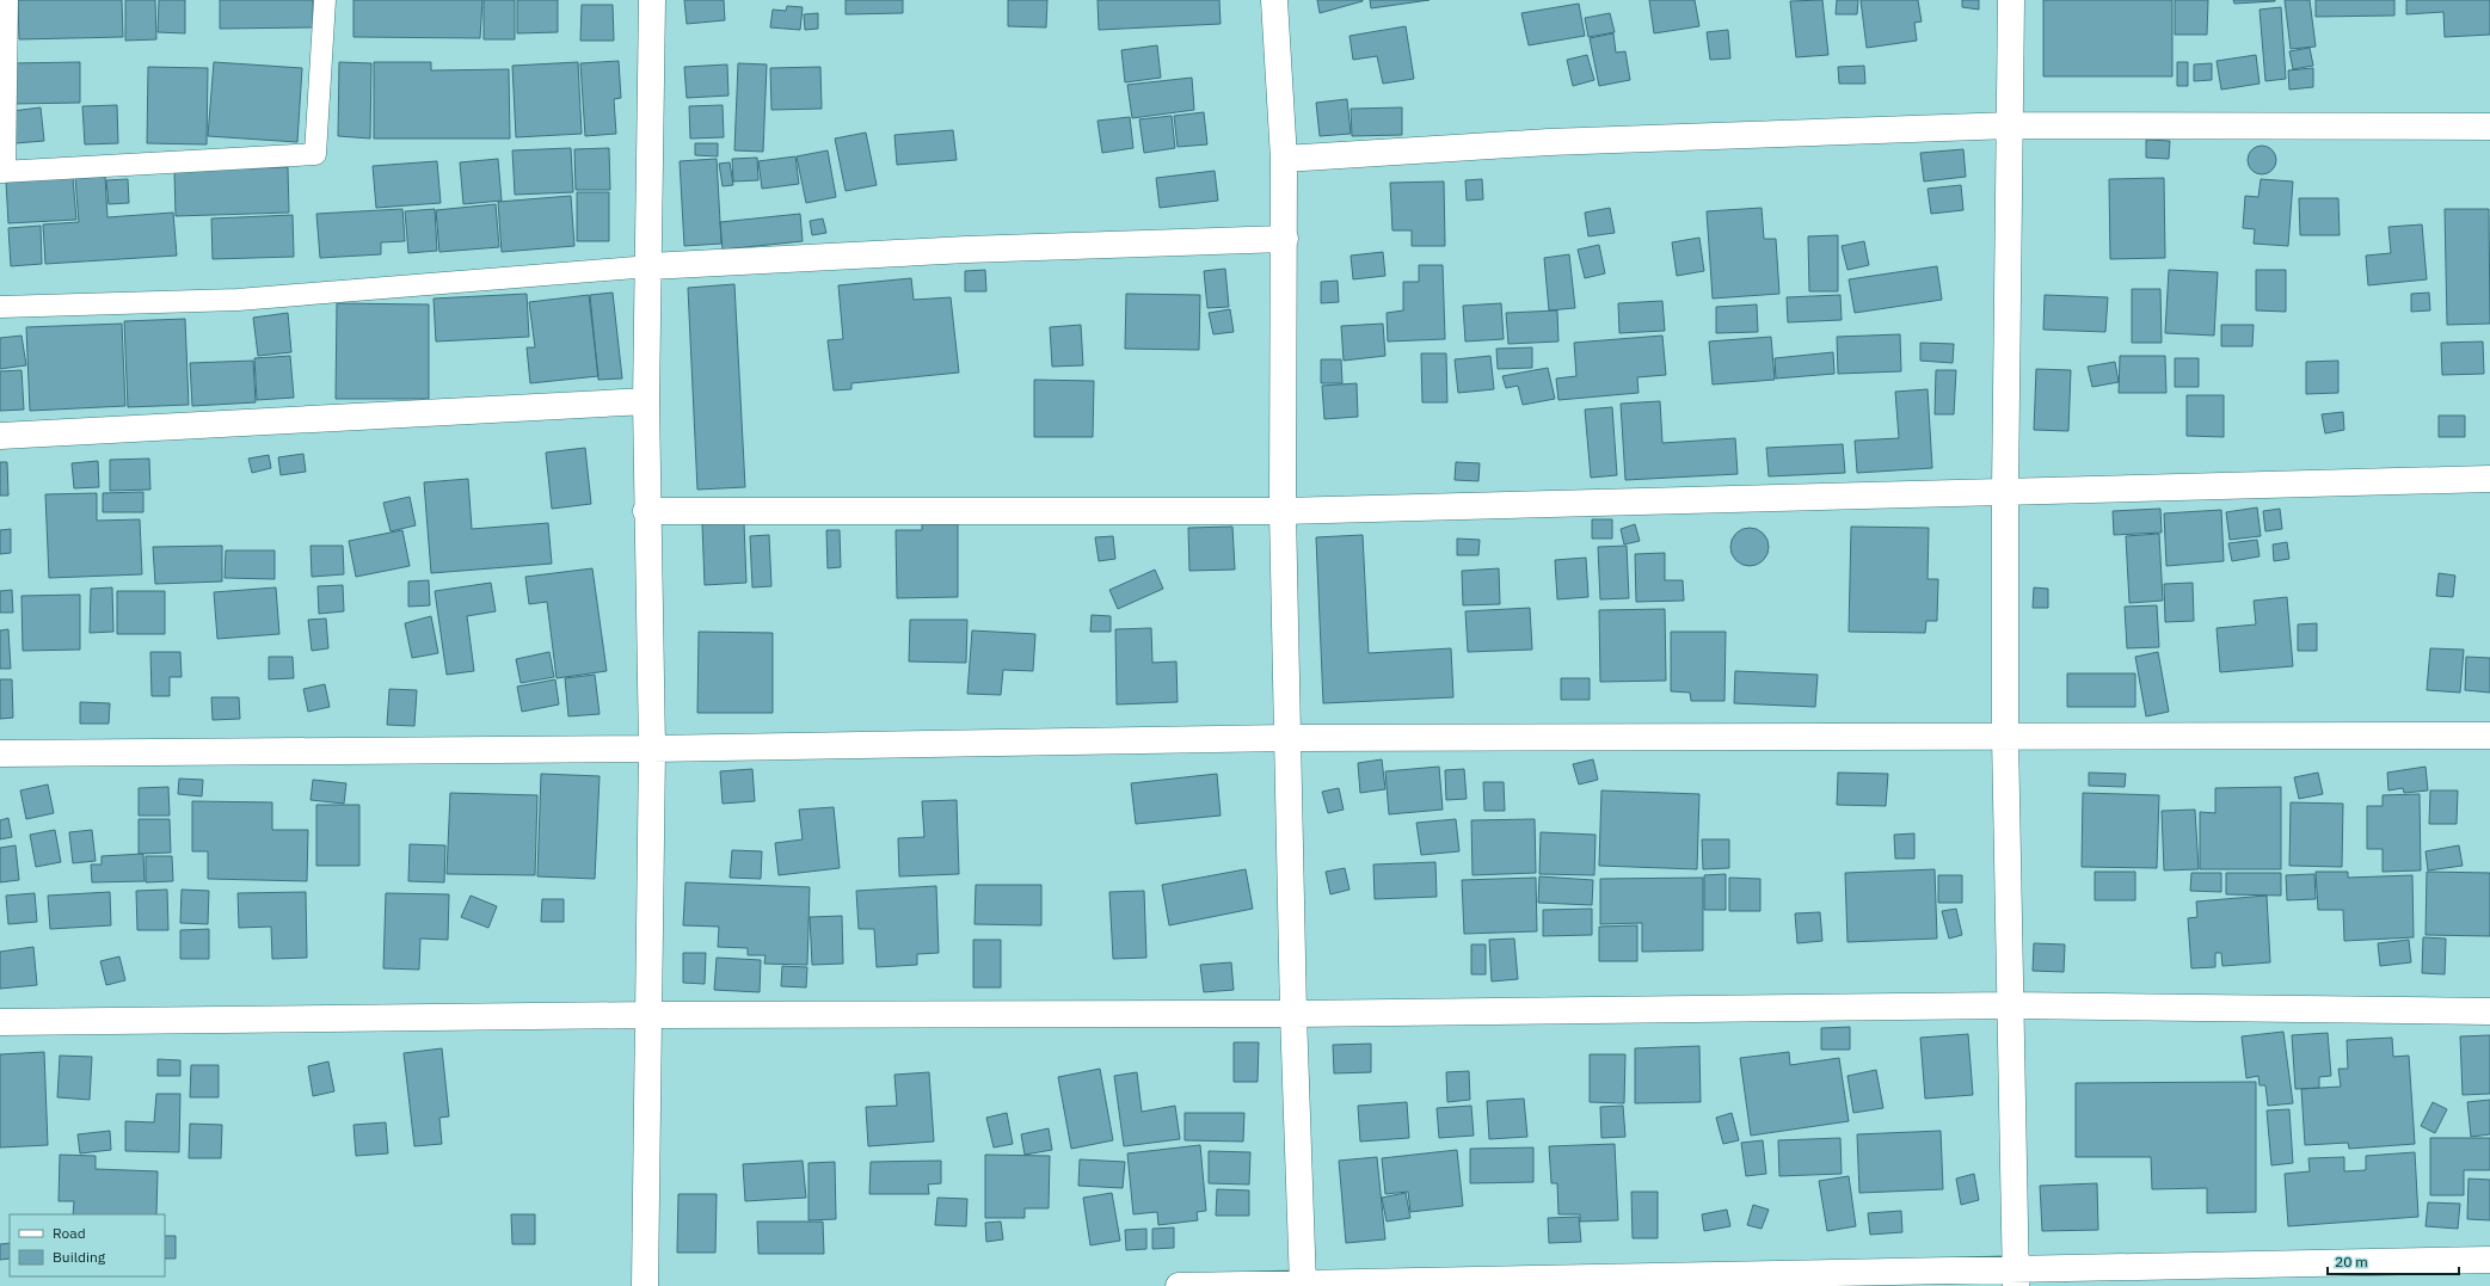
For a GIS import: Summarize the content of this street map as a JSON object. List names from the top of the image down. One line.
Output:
{"legend":["Road","Building"],"scale_bar":"20 m"}
